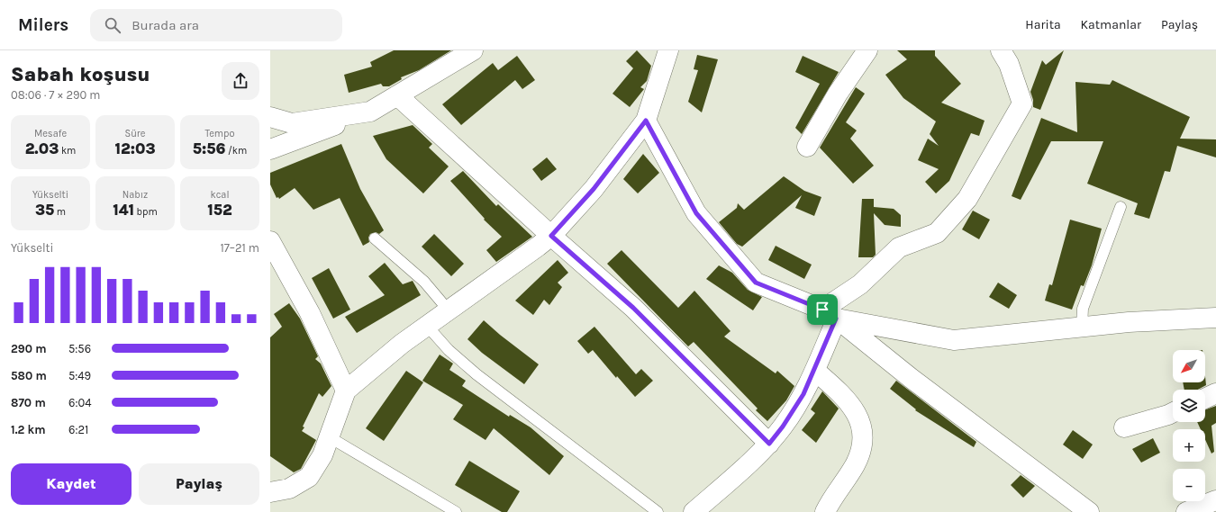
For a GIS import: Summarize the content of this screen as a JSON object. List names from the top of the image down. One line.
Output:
{"north":"bottom left","page":{"header":"Milers","search":"Burada ara","nav":["Harita","Katmanlar","Paylaş"],"heading":["Sabah koşusu","08:06 · 7 × 290 m"],"stats":[["Mesafe","2.03 km"],["Süre","12:03"],["Tempo","5:56 /km"],["Yükselti","35 m"],["Nabız","141 bpm"],["kcal","152"]],"chart":["Yükselti","17–21 m"],"list":[{"name":"290 m","note":"5:56"},{"name":"580 m","note":"5:49"},{"name":"870 m","note":"6:04"},{"name":"1.2 km","note":"6:21"}],"map_buttons":["+","−"],"buttons":["Kaydet","Paylaş"]}}
